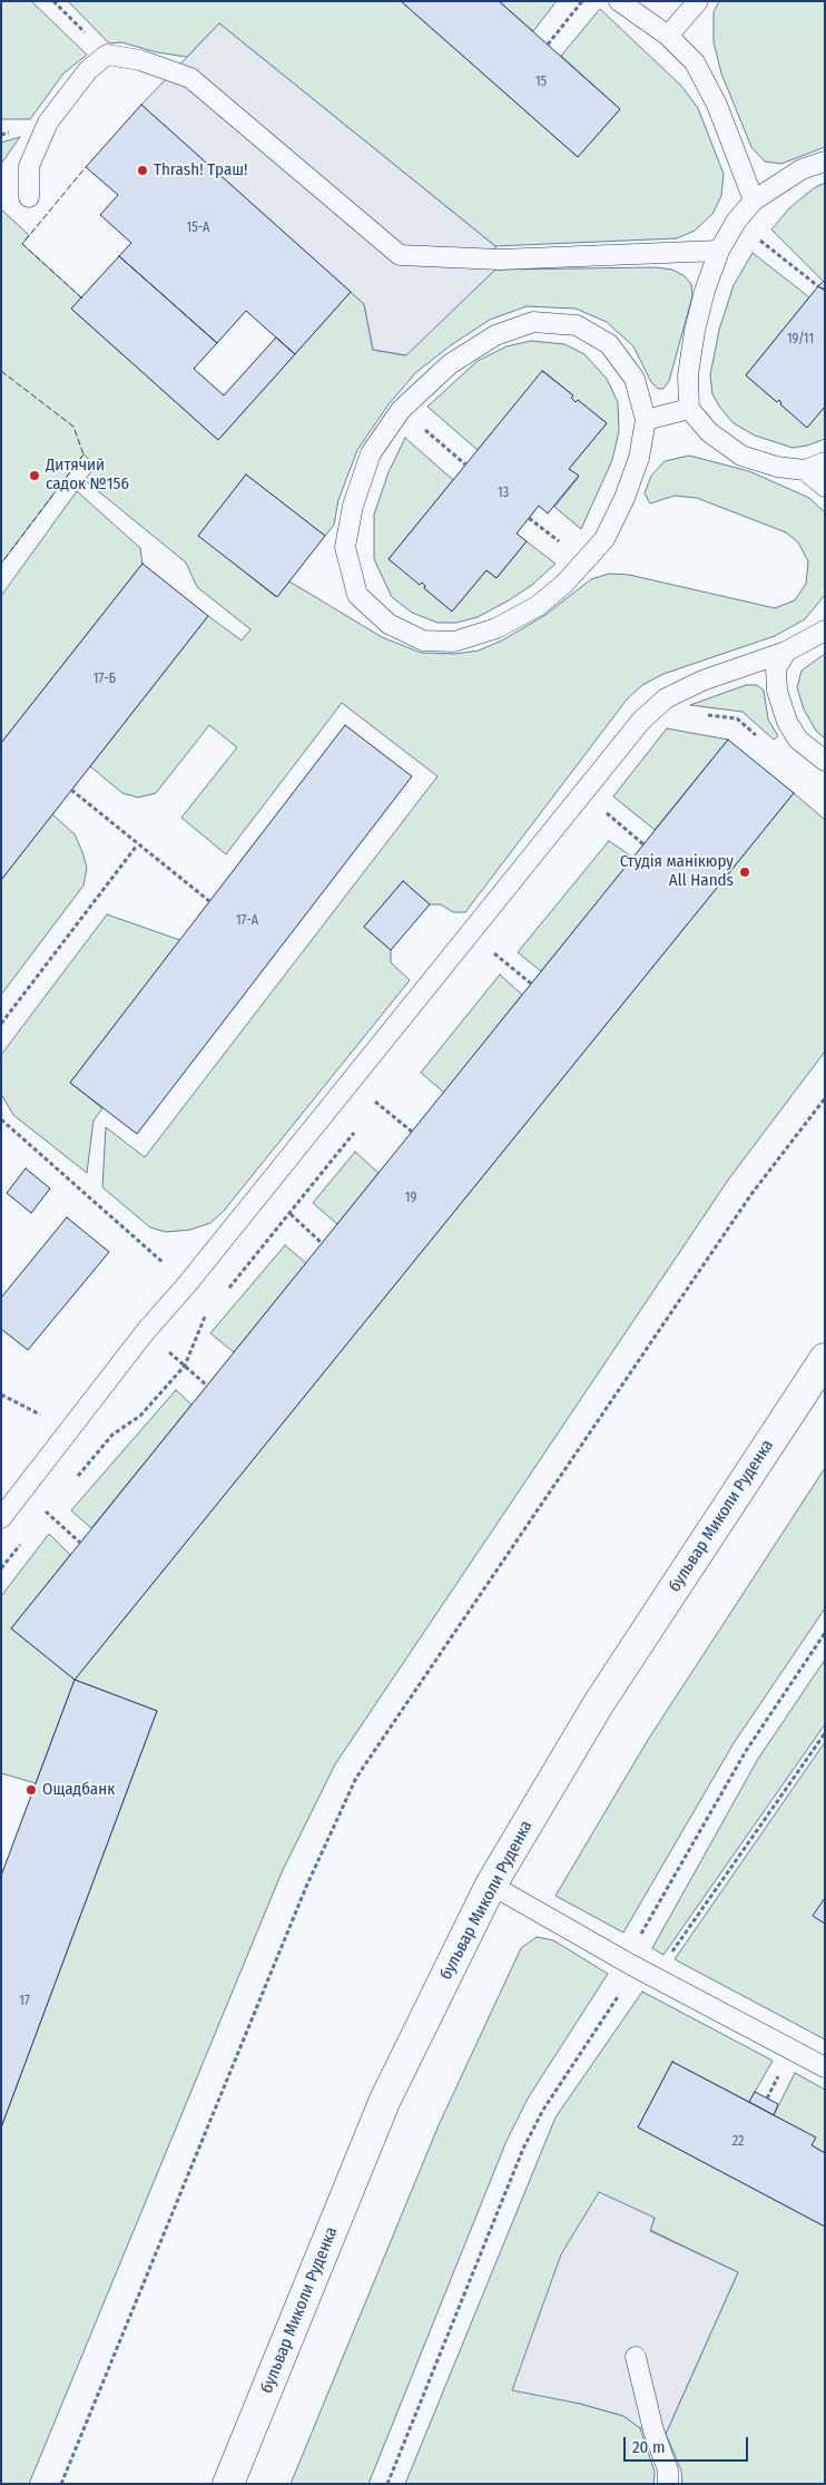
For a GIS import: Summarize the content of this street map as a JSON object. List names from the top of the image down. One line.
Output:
{"streets":{"street":["бульвар Миколи Руденка"]},"places":["Thrash! Траш!","Дитячий садок №156","Студія манікюру All Hands","Ощадбанк"],"house_numbers":["15","15-А","19/11","13","17-Б","17-А","19","17","22"],"scale_bar":"20 m"}
